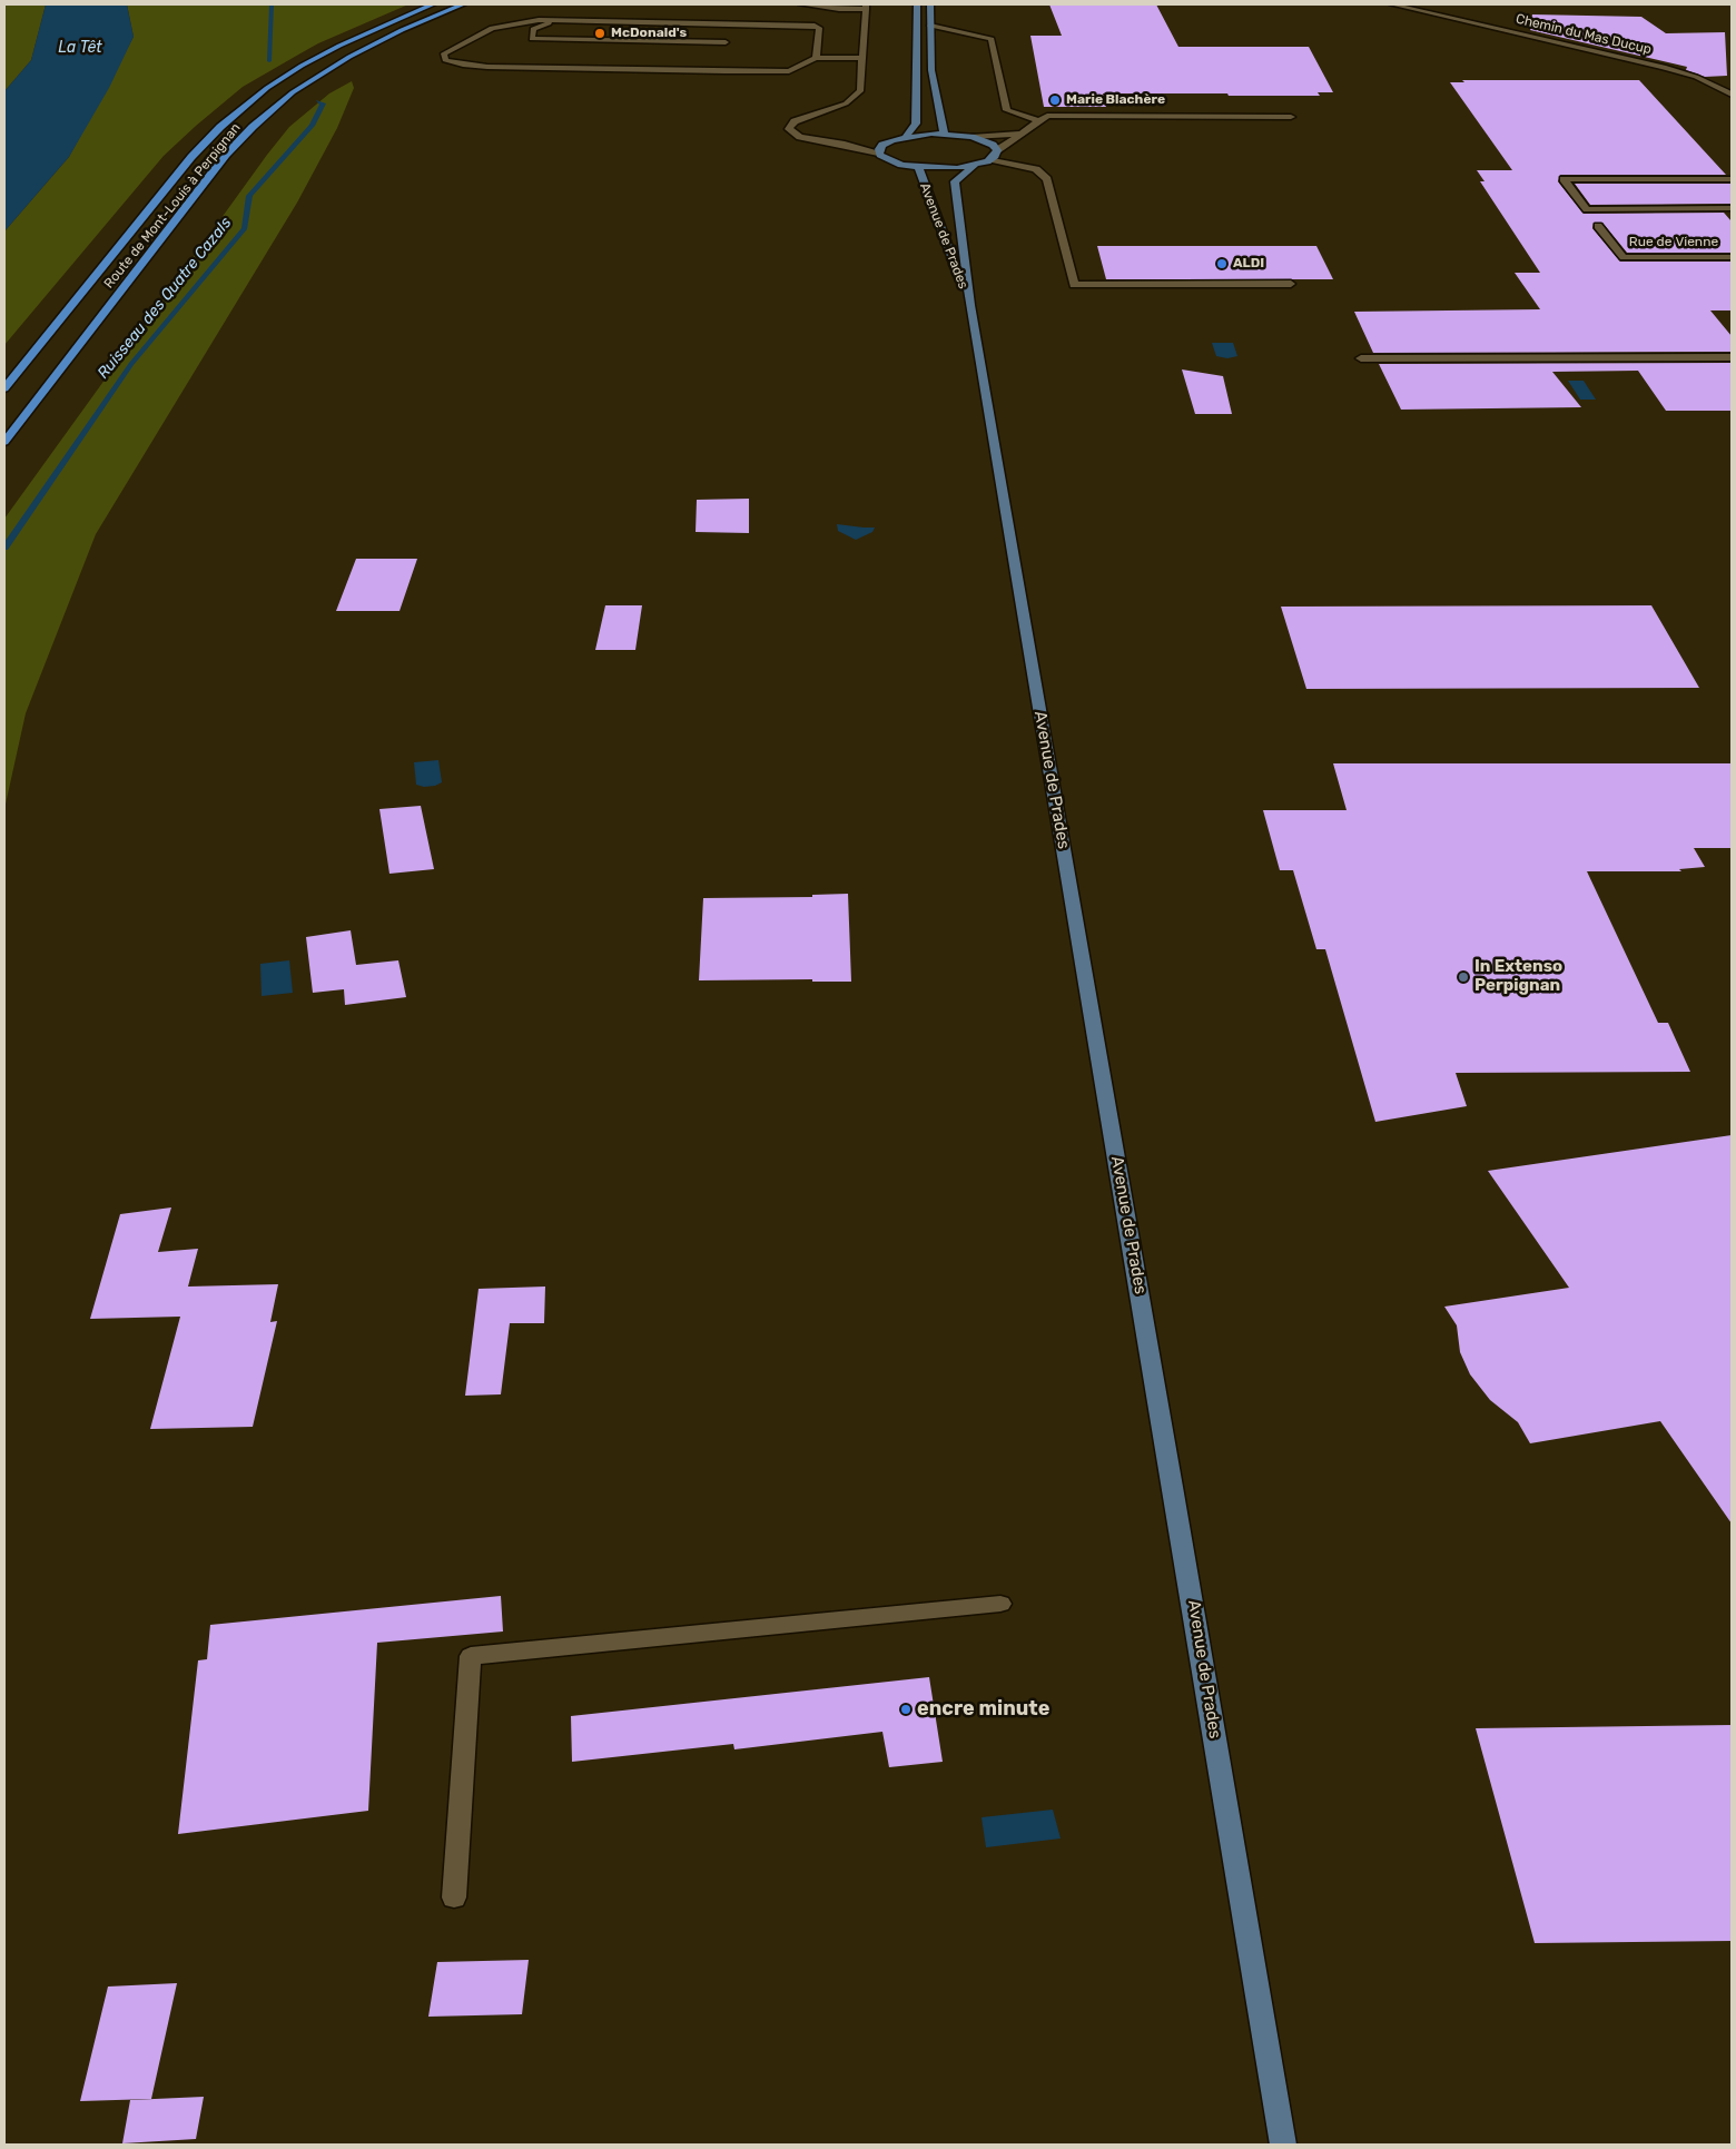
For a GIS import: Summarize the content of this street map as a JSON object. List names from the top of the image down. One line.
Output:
{"streets":{"highway":["Route de Mont-Louis à Perpignan"],"main road":["Avenue de Prades"],"street":["Chemin du Mas Ducup","Rue de Vienne"]},"water":["La Têt","Ruisseau des Quatre Cazals"],"places":["McDonald's","Marie Blachère","ALDI","In Extenso Perpignan","encre minute"]}
